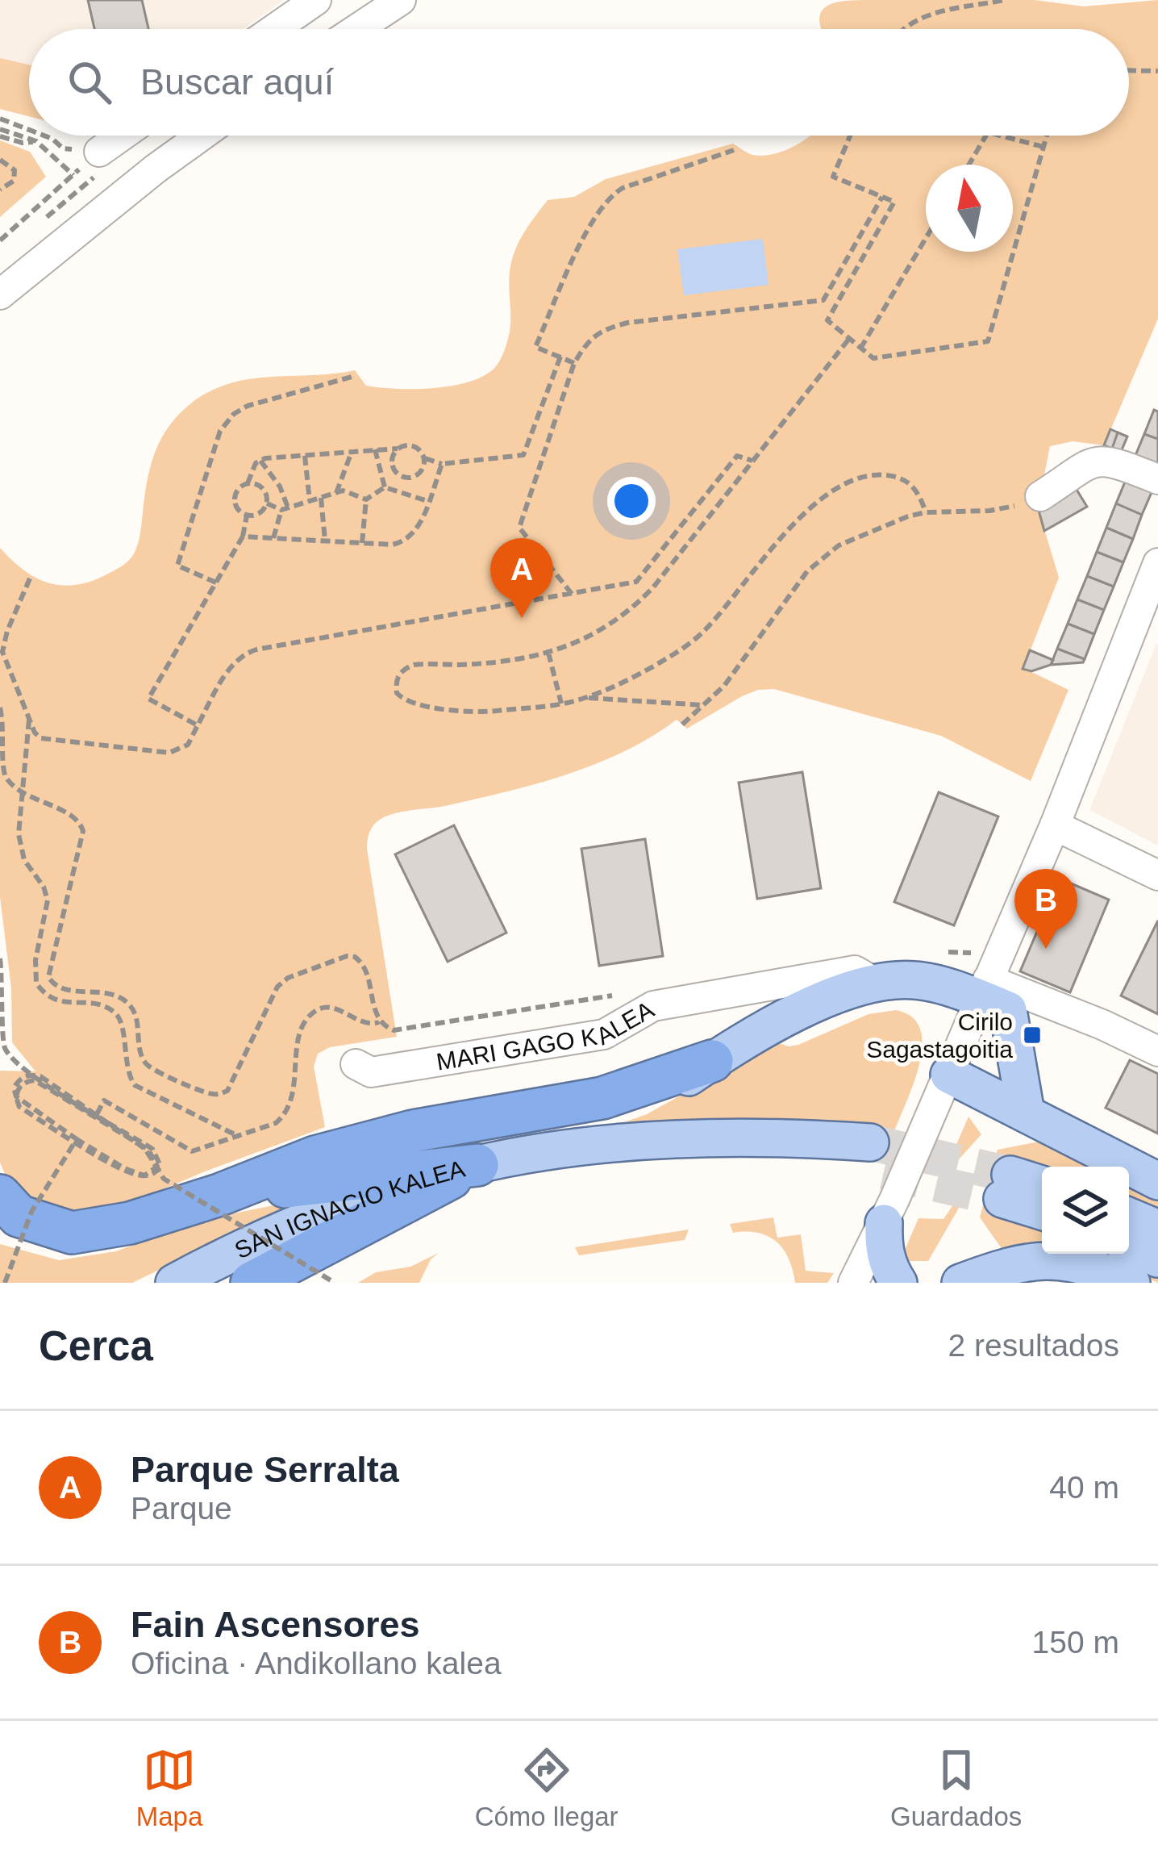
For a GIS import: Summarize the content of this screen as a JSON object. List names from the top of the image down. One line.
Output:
{"streets":{"main road":["SAN IGNACIO KALEA"],"street":["MARI GAGO KALEA"]},"places":{"transit":["Cirilo Sagastagoitia"]},"north":"top","page":{"search":"Buscar aquí","pins":["A","B"],"heading":["Cerca","2 resultados"],"list":[{"mark":"A","name":"Parque Serralta","note":"Parque","value":"40 m"},{"mark":"B","name":"Fain Ascensores","note":"Oficina · Andikollano kalea","value":"150 m"}],"nav":["Mapa","Cómo llegar","Guardados"]}}
